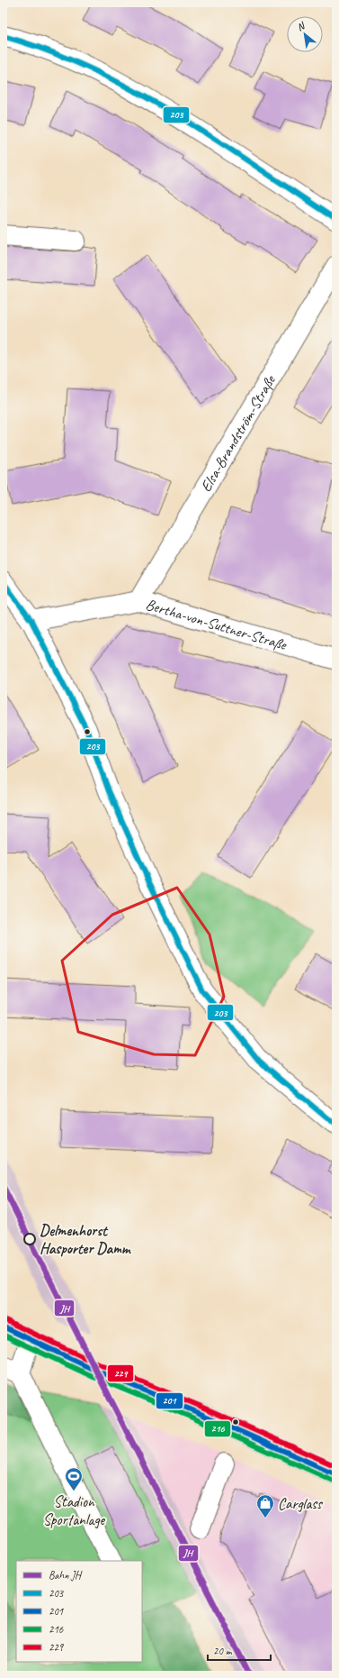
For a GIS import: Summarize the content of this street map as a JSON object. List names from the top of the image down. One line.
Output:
{"streets":{"street":["Elsa-Brandström-Straße","Bertha-von-Suttner-Straße"]},"crossings":[["Elsa-Brandström-Straße","Bertha-von-Suttner-Straße"]],"places":{"other":["Delmenhorst Hasporter Damm"],"sports":["Stadion Sportanlage"],"shop":["Carglass"]},"lines":["transit line 203","rail line JH","transit line 229","transit line 201","transit line 216"],"legend":["Bahn JH","203","201","216","229"],"scale_bar":"20 m","north":"top left"}
